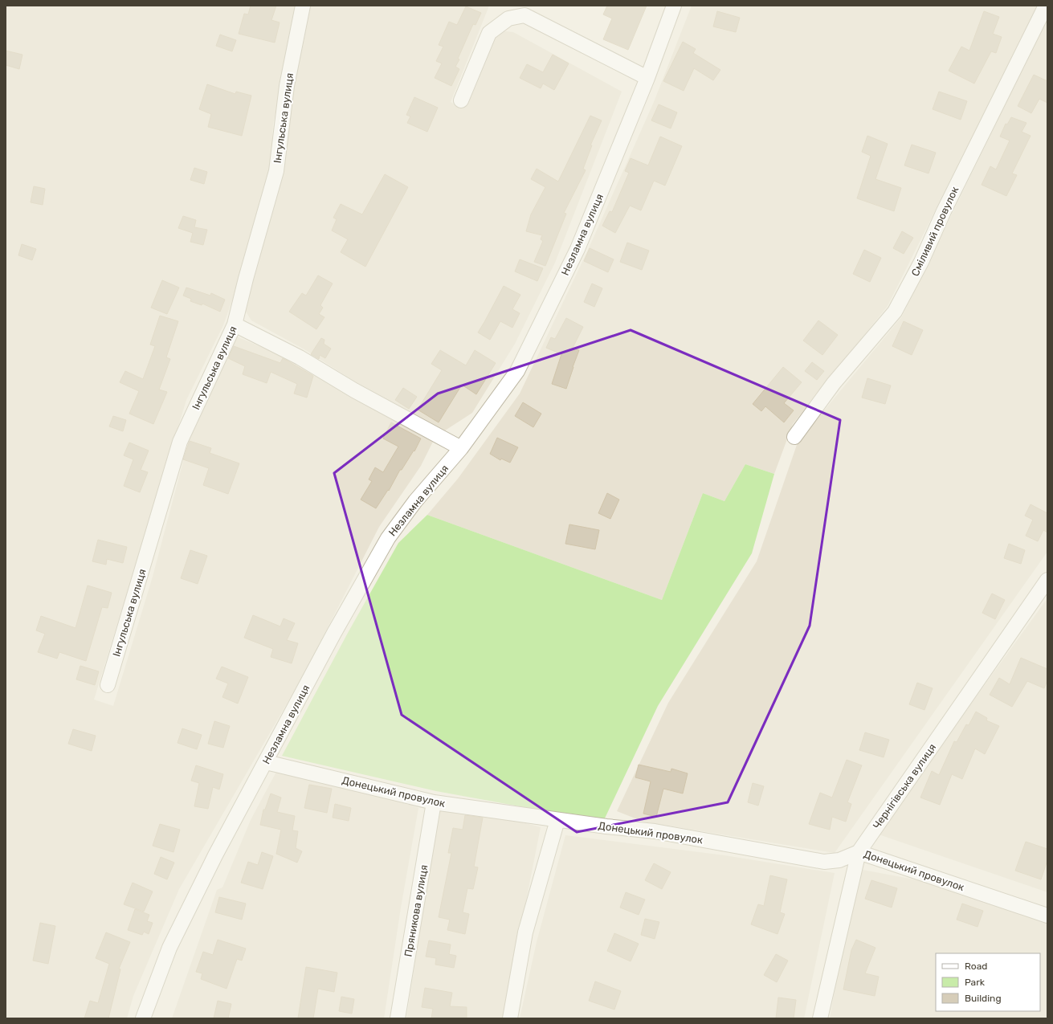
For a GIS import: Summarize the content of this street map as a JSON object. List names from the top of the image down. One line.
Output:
{"streets":{"street":["Інгульська вулиця","Сміливий провулок","Незламна вулиця","Чернігівська вулиця","Донецький провулок","Пряникова вулиця"]},"crossings":[["Незламна вулиця","Донецький провулок"],["Чернігівська вулиця","Донецький провулок"],["Донецький провулок","Пряникова вулиця"]],"legend":["Road","Park","Building"]}
